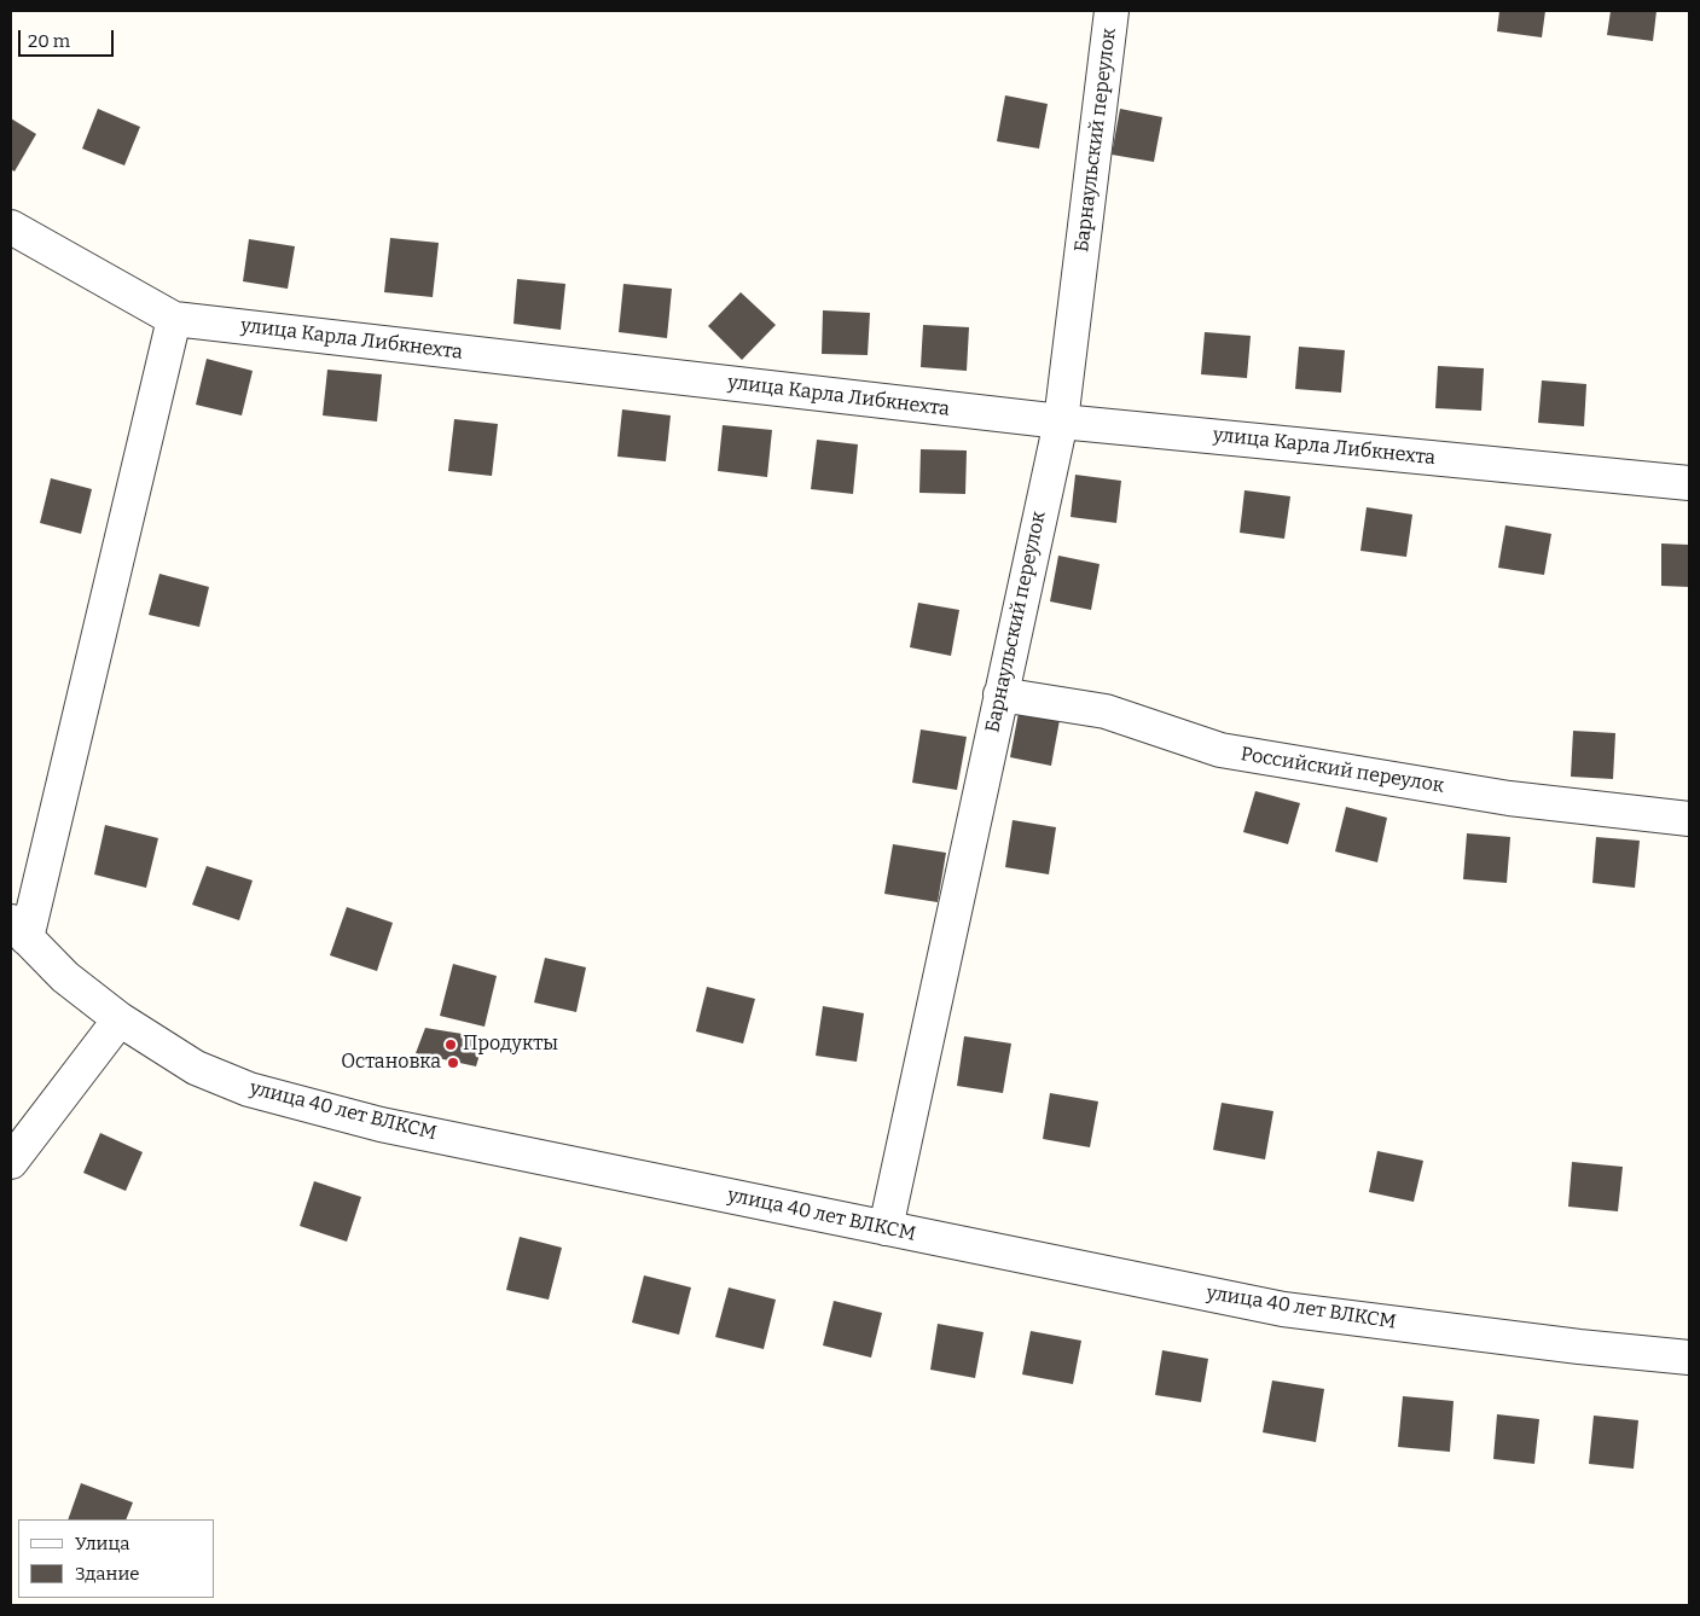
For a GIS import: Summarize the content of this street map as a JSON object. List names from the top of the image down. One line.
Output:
{"streets":{"street":["Барнаульский переулок","улица Карла Либкнехта","Российский переулок","улица 40 лет ВЛКСМ"]},"crossings":[["Барнаульский переулок","улица Карла Либкнехта"],["Барнаульский переулок","Российский переулок"],["Барнаульский переулок","улица 40 лет ВЛКСМ"]],"places":["Продукты","Остановка"],"legend":["Улица","Здание"],"scale_bar":"20 m"}
